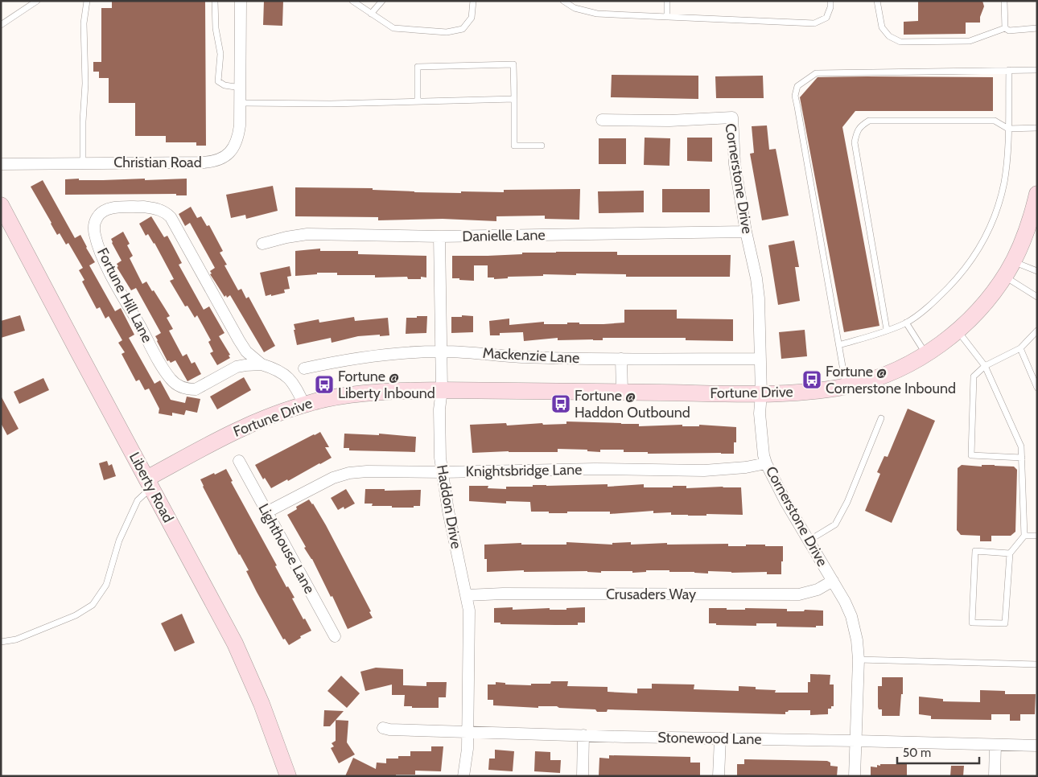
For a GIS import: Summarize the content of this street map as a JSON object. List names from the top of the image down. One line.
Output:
{"streets":{"street":["Christian Road","Cornerstone Drive","Danielle Lane","Fortune Hill Lane","Mackenzie Lane","Fortune Drive","Knightsbridge Lane","Liberty Road","Haddon Drive","Lighthouse Lane","Crusaders Way","Stonewood Lane"]},"crossings":[["Cornerstone Drive","Danielle Lane"],["Cornerstone Drive","Mackenzie Lane"],["Cornerstone Drive","Fortune Drive"],["Cornerstone Drive","Knightsbridge Lane"],["Cornerstone Drive","Crusaders Way"],["Cornerstone Drive","Stonewood Lane"],["Danielle Lane","Haddon Drive"],["Fortune Hill Lane","Fortune Drive"],["Mackenzie Lane","Haddon Drive"],["Fortune Drive","Liberty Road"],["Fortune Drive","Haddon Drive"],["Knightsbridge Lane","Haddon Drive"],["Knightsbridge Lane","Lighthouse Lane"],["Haddon Drive","Crusaders Way"],["Haddon Drive","Stonewood Lane"]],"places":{"bus stop":["Fortune @ Cornerstone Inbound","Fortune @ Liberty Inbound","Fortune @ Haddon Outbound"]},"scale_bar":"50 m"}
